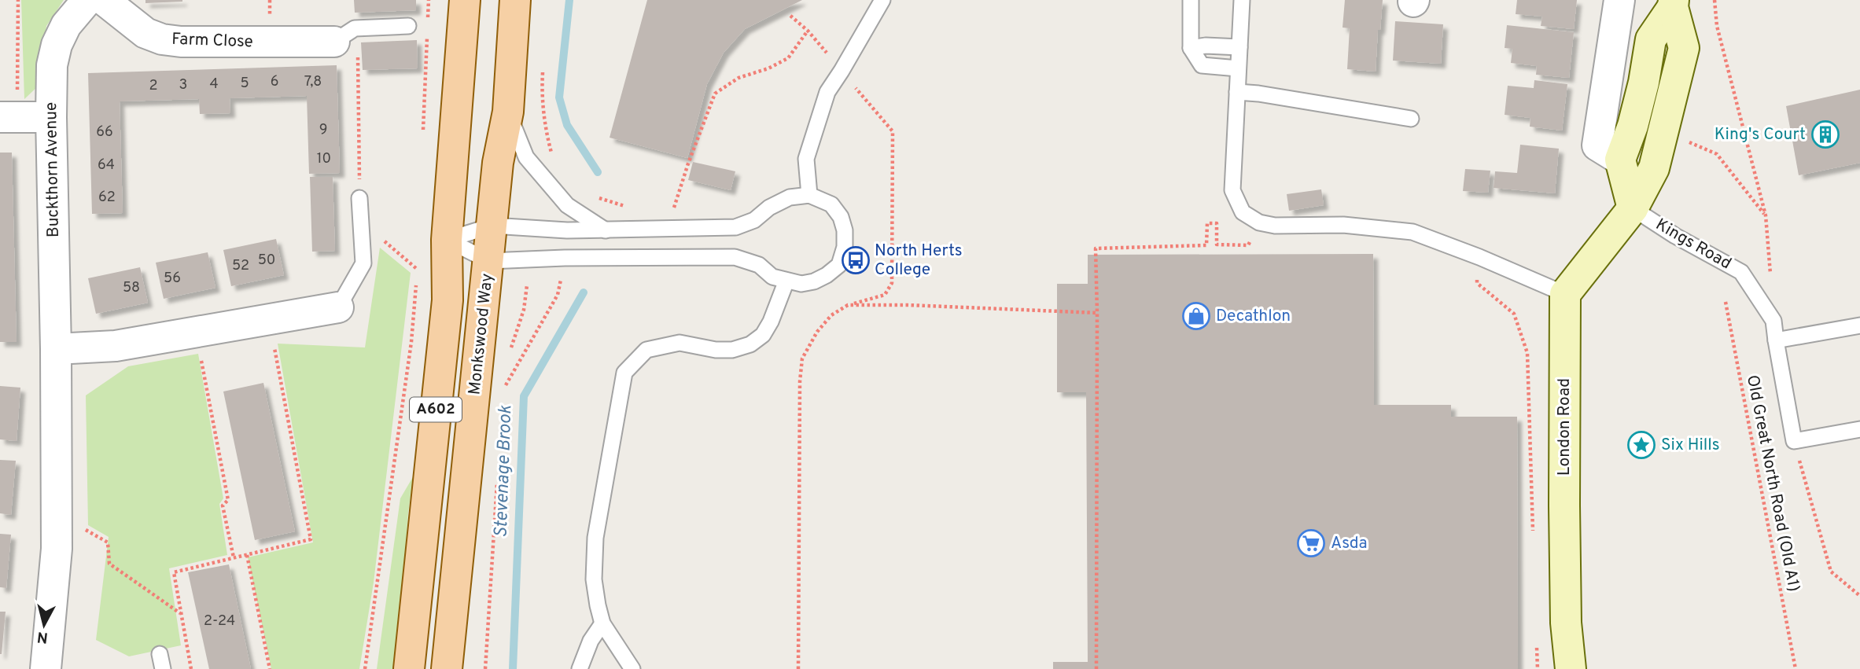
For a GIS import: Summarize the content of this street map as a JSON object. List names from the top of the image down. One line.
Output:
{"streets":{"main road":["Monkswood Way","A602","London Road"],"street":["Farm Close","Buckthorn Avenue"],"lane":["Kings Road"],"path":["Old Great North Road (Old A1)"]},"water":["Stevenage Brook"],"places":{"building":["King's Court"],"bus stop":["North Herts College"],"shop":["Decathlon"],"place":["Six Hills"],"supermarket":["Asda"]},"house_numbers":["6","7,8","5","4","3","2","9","66","10","64","62","50","52","56","58","2-24"],"north":"bottom"}
